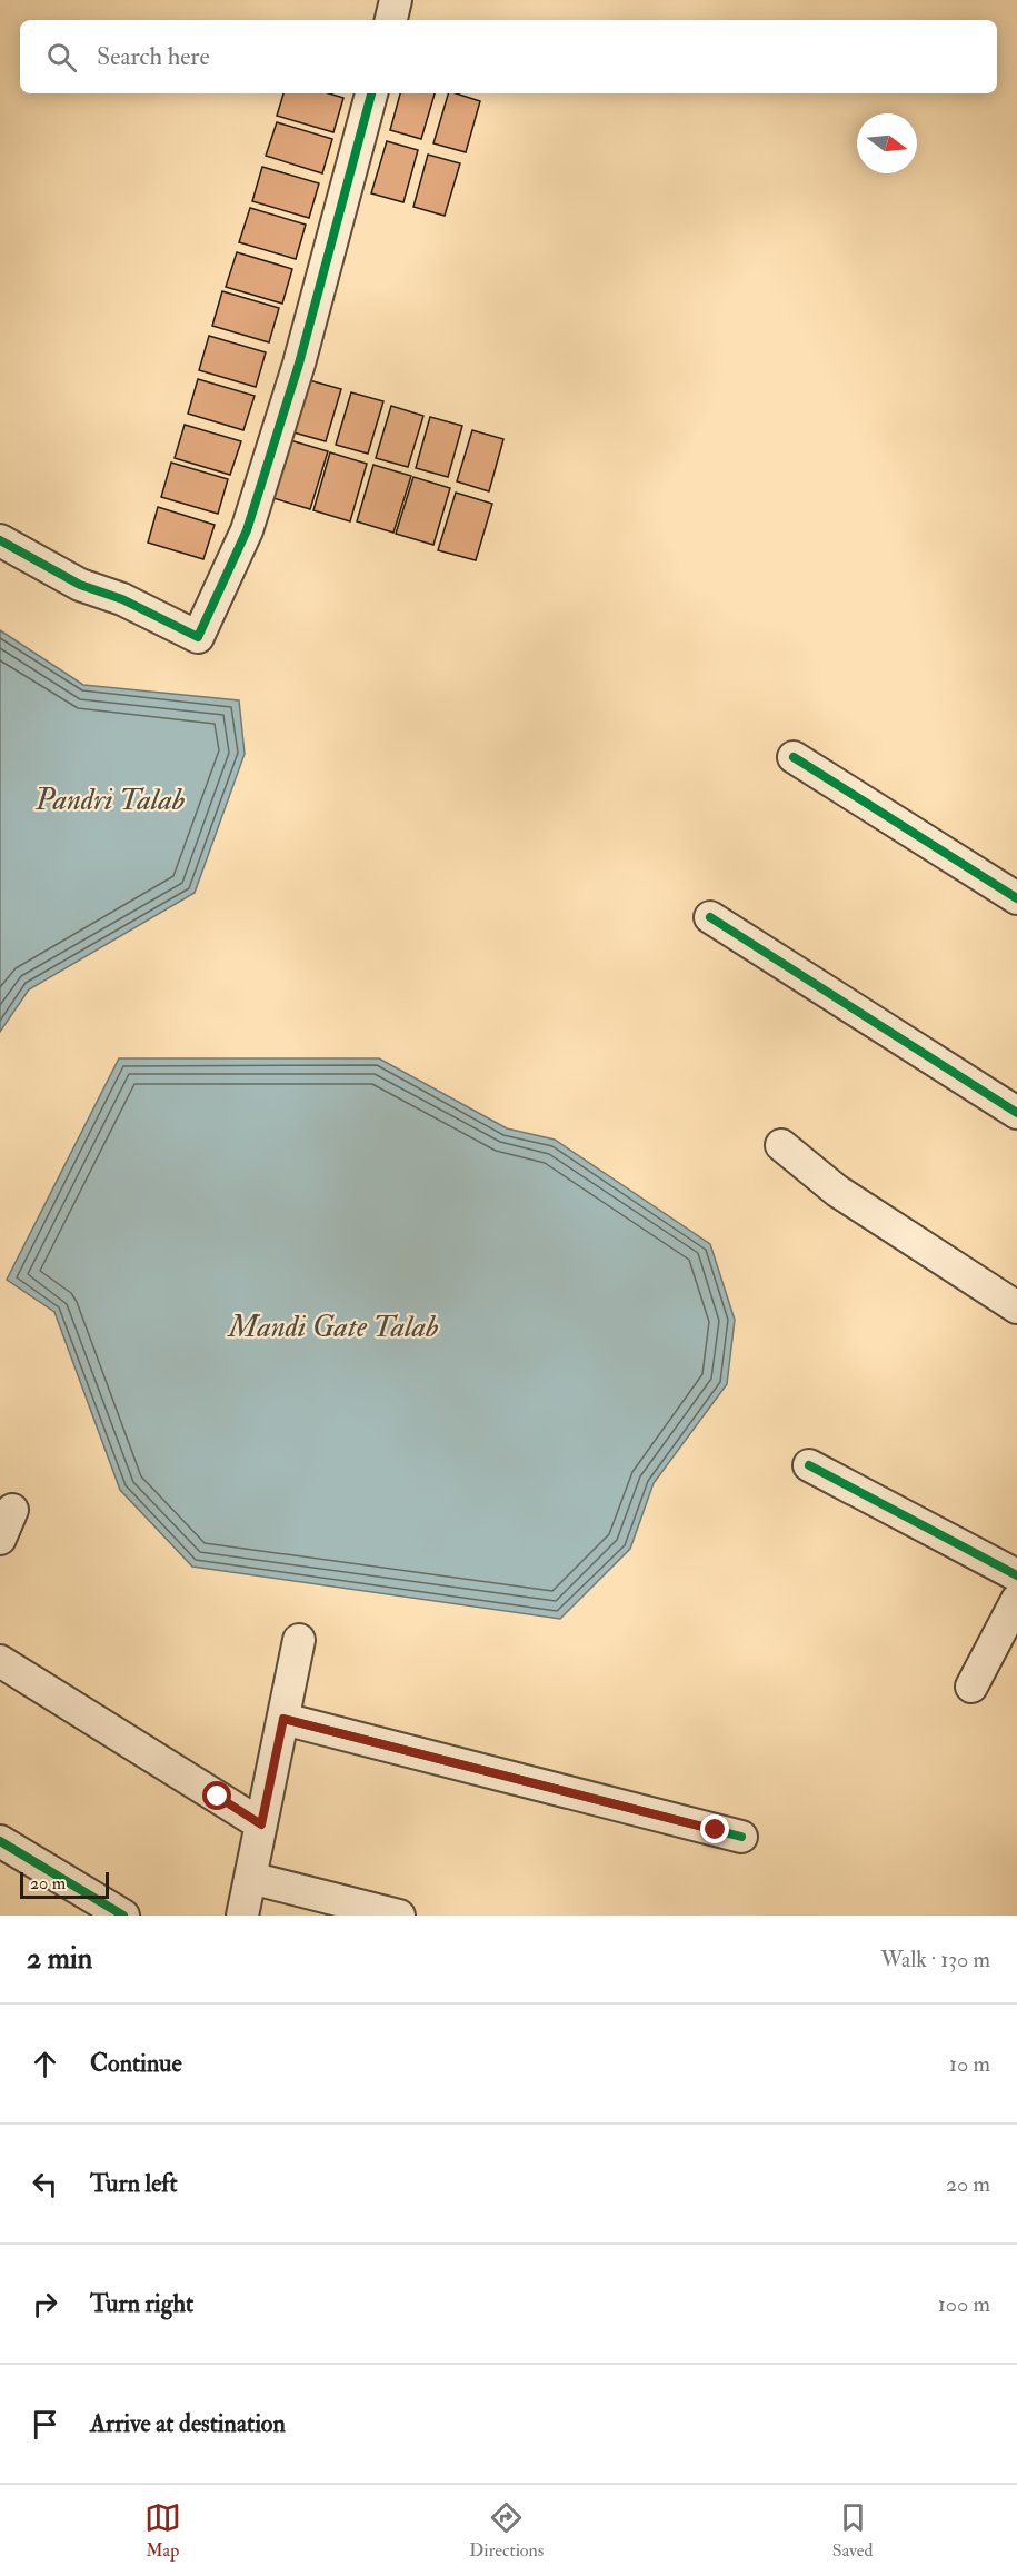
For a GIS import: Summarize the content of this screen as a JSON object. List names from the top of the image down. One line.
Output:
{"water":["Pandri Talab","Mandi Gate Talab"],"scale_bar":"20 m","north":"right","page":{"search":"Search here","scale":"20 m","heading":["2 min","Walk · 130 m"],"list":[["Continue","10 m"],["Turn left","20 m"],["Turn right","100 m"],"Arrive at destination"],"nav":["Map","Directions","Saved"]}}
